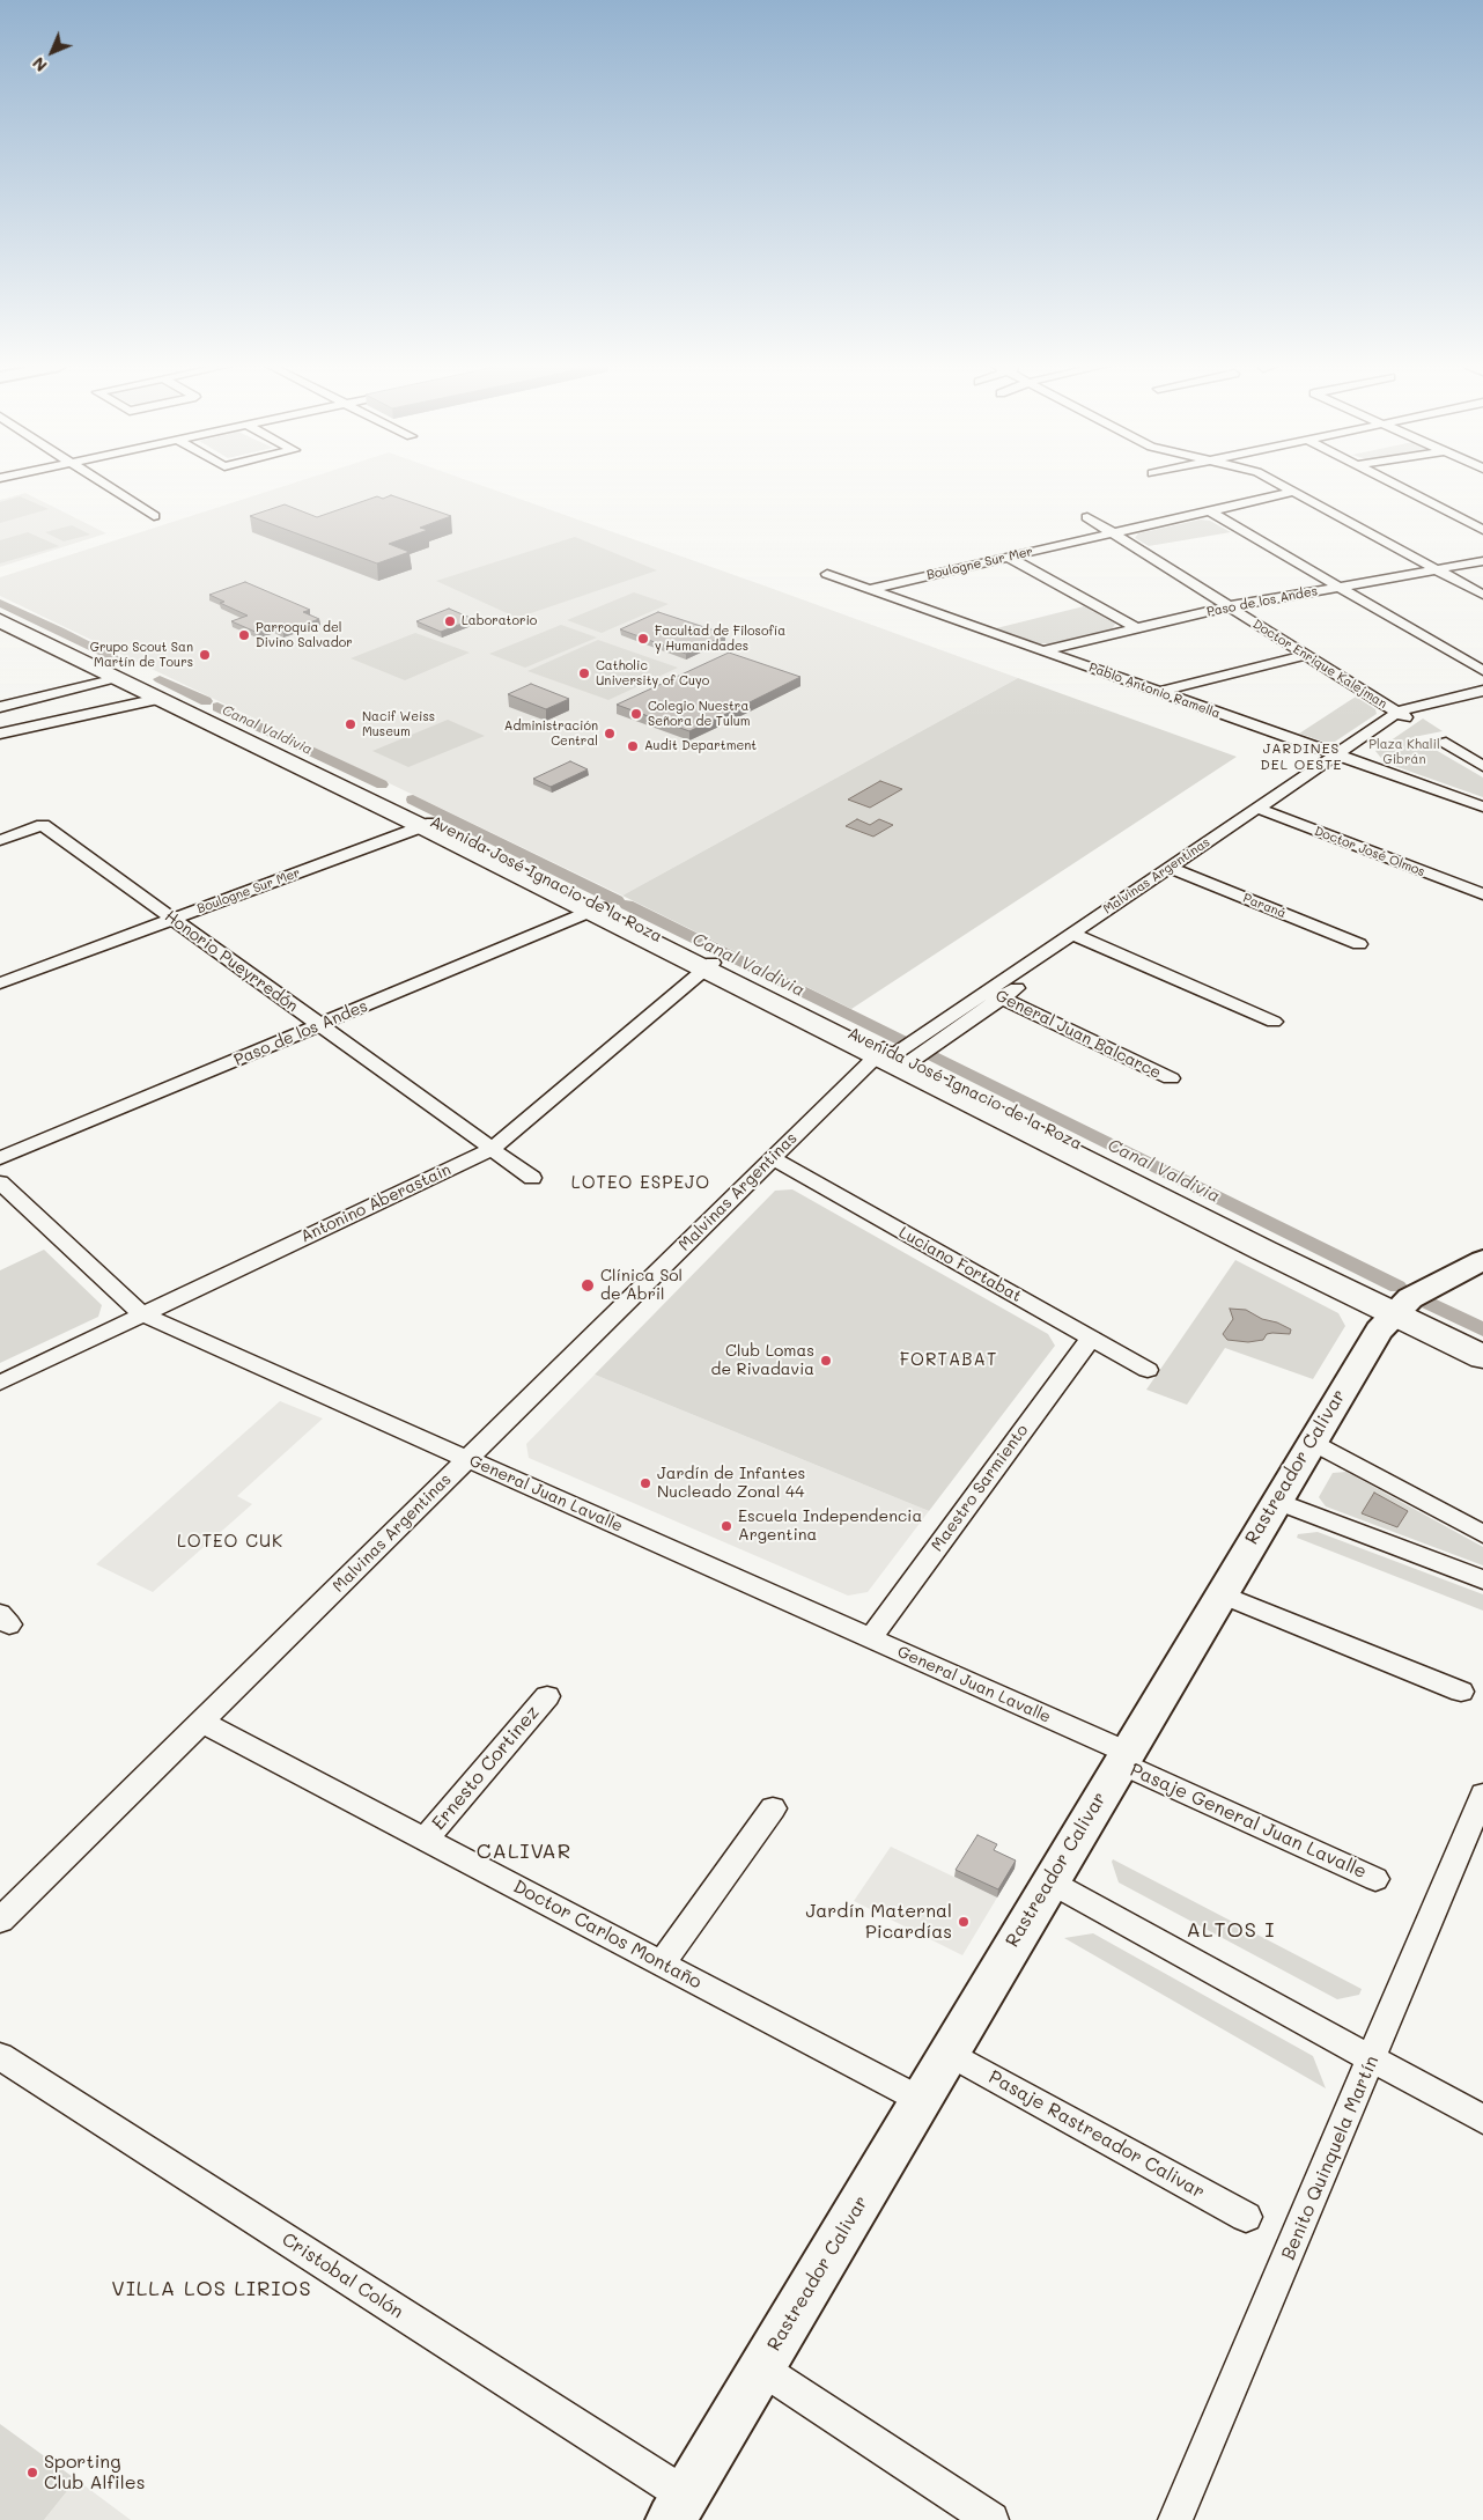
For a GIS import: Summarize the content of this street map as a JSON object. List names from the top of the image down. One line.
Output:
{"streets":{"main road":["Avenida José Ignacio de la Roza","Rastreador Calivar"],"street":["Boulogne Sur Mer","Paso de los Andes","Doctor Enrique Kalejman","Pablo Antonio Ramella","Doctor José Olmos","Malvinas Argentinas","Paraná","Honorio Pueyrredón","General Juan Balcarce","Antonino Aberastain","Luciano Fortabat","Maestro Sarmiento","General Juan Lavalle","Ernesto Cortinez","Pasaje General Juan Lavalle","Doctor Carlos Montaño","Pasaje Rastreador Calivar","Benito Quinquela Martín","Cristobal Colón"]},"crossings":[["Boulogne Sur Mer","Doctor Enrique Kalejman"],["Boulogne Sur Mer","Pablo Antonio Ramella"],["Boulogne Sur Mer","Avenida José Ignacio de la Roza"],["Boulogne Sur Mer","Honorio Pueyrredón"],["Paso de los Andes","Doctor Enrique Kalejman"],["Paso de los Andes","Pablo Antonio Ramella"],["Paso de los Andes","Avenida José Ignacio de la Roza"],["Paso de los Andes","Honorio Pueyrredón"],["Doctor Enrique Kalejman","Malvinas Argentinas"],["Pablo Antonio Ramella","Malvinas Argentinas"],["Doctor José Olmos","Malvinas Argentinas"],["Malvinas Argentinas","Avenida José Ignacio de la Roza"],["Malvinas Argentinas","Paraná"],["Malvinas Argentinas","General Juan Balcarce"],["Malvinas Argentinas","Luciano Fortabat"],["Malvinas Argentinas","General Juan Lavalle"],["Malvinas Argentinas","Doctor Carlos Montaño"],["Avenida José Ignacio de la Roza","Antonino Aberastain"],["Avenida José Ignacio de la Roza","Rastreador Calivar"],["Honorio Pueyrredón","Antonino Aberastain"],["Antonino Aberastain","General Juan Lavalle"],["Luciano Fortabat","Maestro Sarmiento"],["Rastreador Calivar","General Juan Lavalle"],["Rastreador Calivar","Pasaje General Juan Lavalle"],["Rastreador Calivar","Doctor Carlos Montaño"],["Rastreador Calivar","Pasaje Rastreador Calivar"],["Rastreador Calivar","Cristobal Colón"],["Maestro Sarmiento","General Juan Lavalle"],["General Juan Lavalle","Pasaje General Juan Lavalle"],["Ernesto Cortinez","Doctor Carlos Montaño"]],"districts":["JARDINES DEL OESTE","LOTEO ESPEJO","FORTABAT","LOTEO CUK","CALIVAR","ALTOS I","VILLA LOS LIRIOS"],"water":["Canal Valdivia"],"parks":["Plaza Khalil Gibrán"],"places":["Laboratorio","Parroquia del Divino Salvador","Facultad de Filosofía y Humanidades","Grupo Scout San Martín de Tours","Catholic University of Cuyo","Colegio Nuestra Señora de Tulum","Nacif Weiss Museum","Administración Central","Audit Department","Clínica Sol de Abril","Club Lomas de Rivadavia","Jardín de Infantes Nucleado Zonal 44","Escuela Independencia Argentina","Jardín Maternal Picardías","Sporting Club Alfiles"],"north":"bottom left"}
